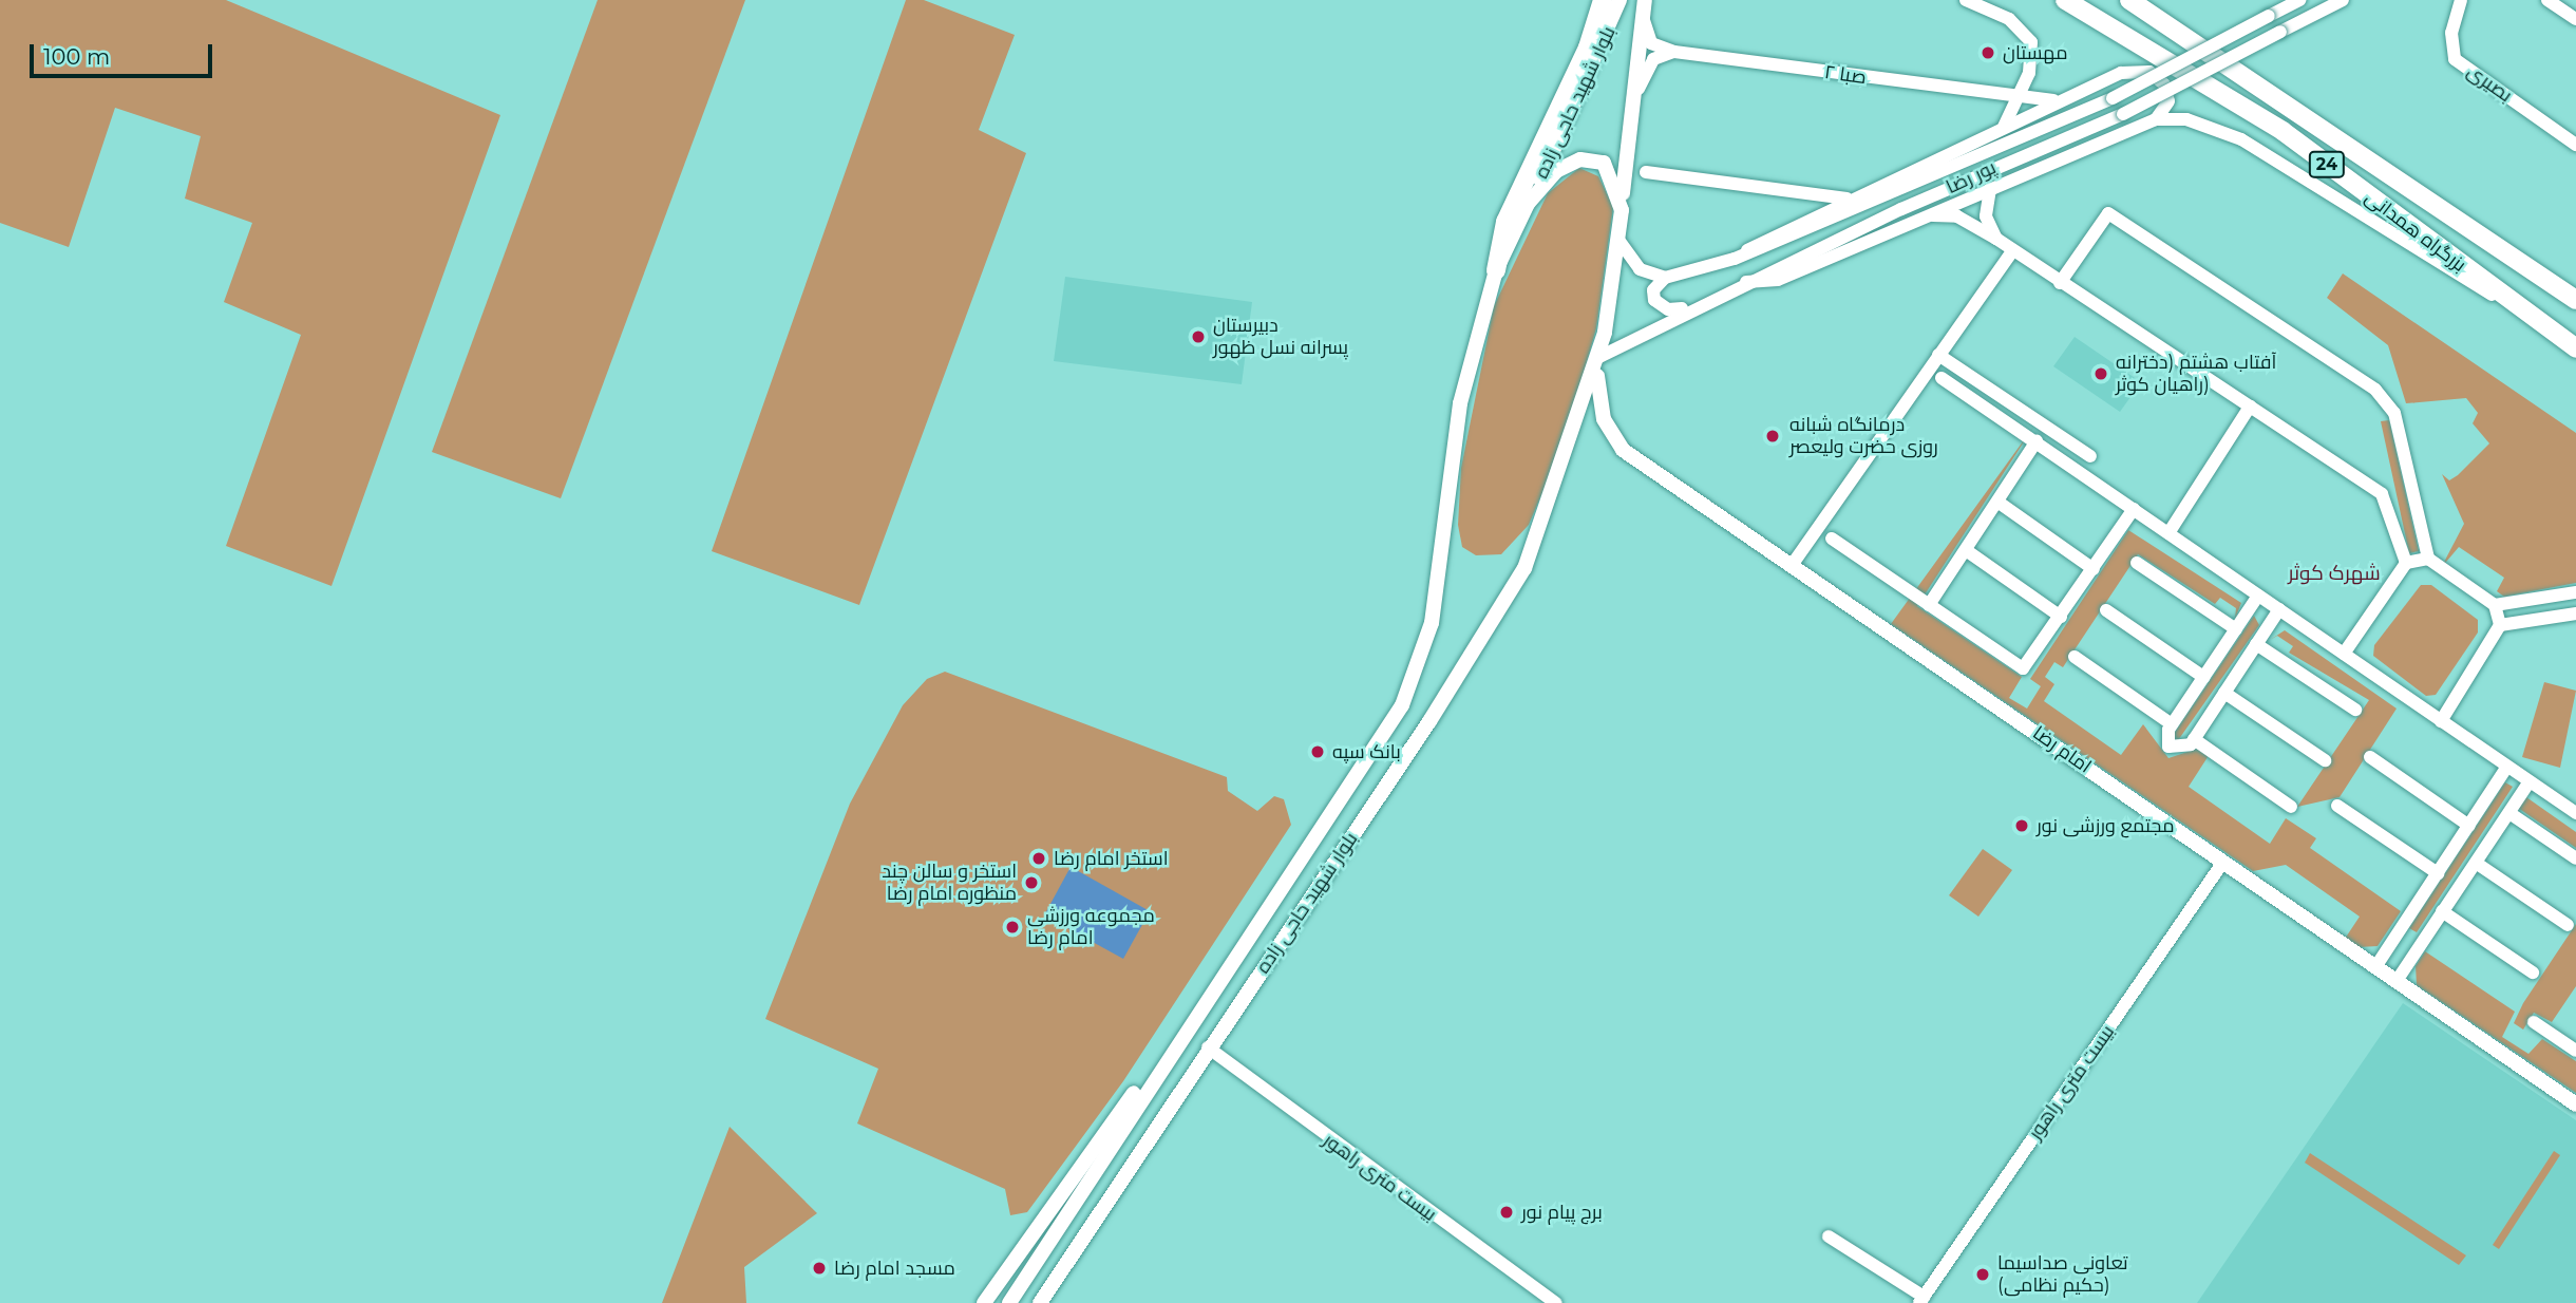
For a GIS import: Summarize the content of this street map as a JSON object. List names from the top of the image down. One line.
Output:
{"streets":{"highway":["24","بزرگراه همدانی"],"main road":["بلوار شهید حاجی زاده","امام رضا"],"street":["صبا ۲","بصیری","پور رضا","بیست متری راهور"]},"crossings":[["بلوار شهید حاجی زاده","پور رضا"],["بلوار شهید حاجی زاده","امام رضا"],["بلوار شهید حاجی زاده","بیست متری راهور"],["پور رضا","امام رضا"],["امام رضا","بیست متری راهور"]],"districts":["شهرک کوثر"],"places":["مهستان","دبیرستان پسرانه نسل ظهور","آفتاب هشتم (دخترانه راهیان کوثر)","درمانگاه شبانه روزی حضرت ولیعصر","بانک سپه","مجتمع ورزشی نور","استخر امام رضا","استخر و سالن چند منظوره امام رضا","مجموعه ورزشی امام رضا","برج پیام نور","مسجد امام رضا","تعاونی صداسیما (حکیم نظامی)"],"scale_bar":"100 m"}
